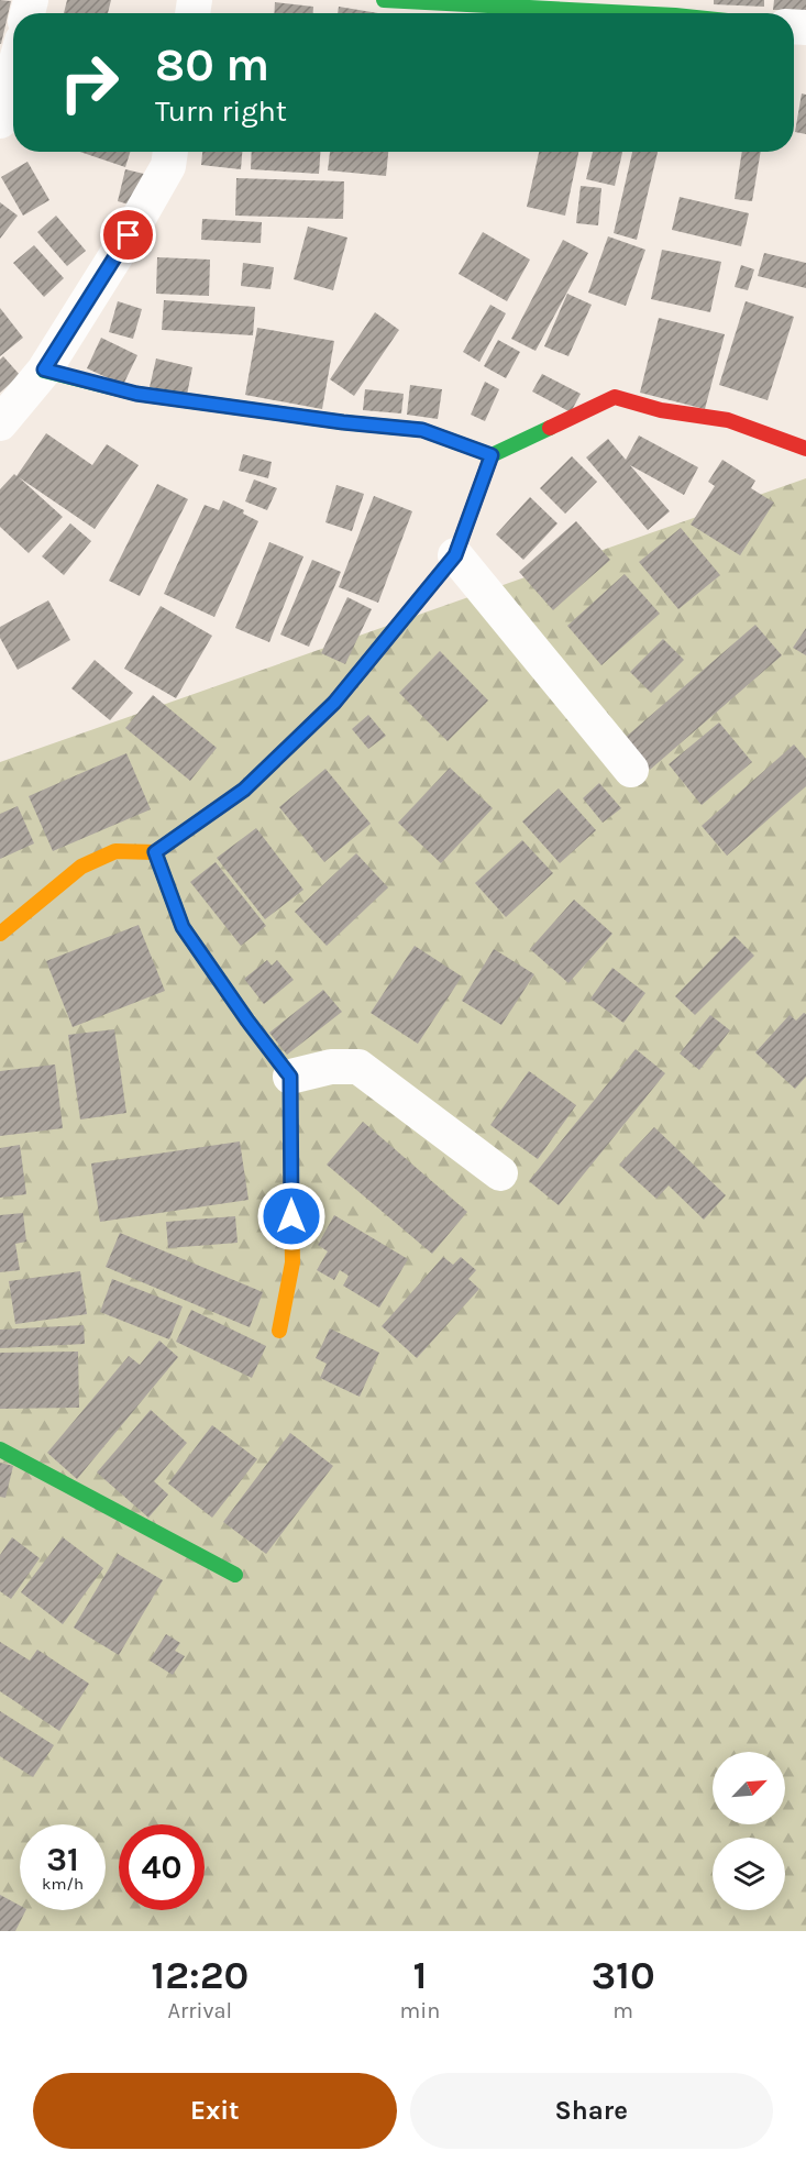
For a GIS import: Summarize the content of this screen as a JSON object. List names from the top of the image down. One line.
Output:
{"north":"top right","page":{"turn":["80 m","Turn right"],"speed":"31 km/h","limit":"40","eta":["12:20","Arrival","1","min","310","m"],"buttons":["Exit","Share"]}}
